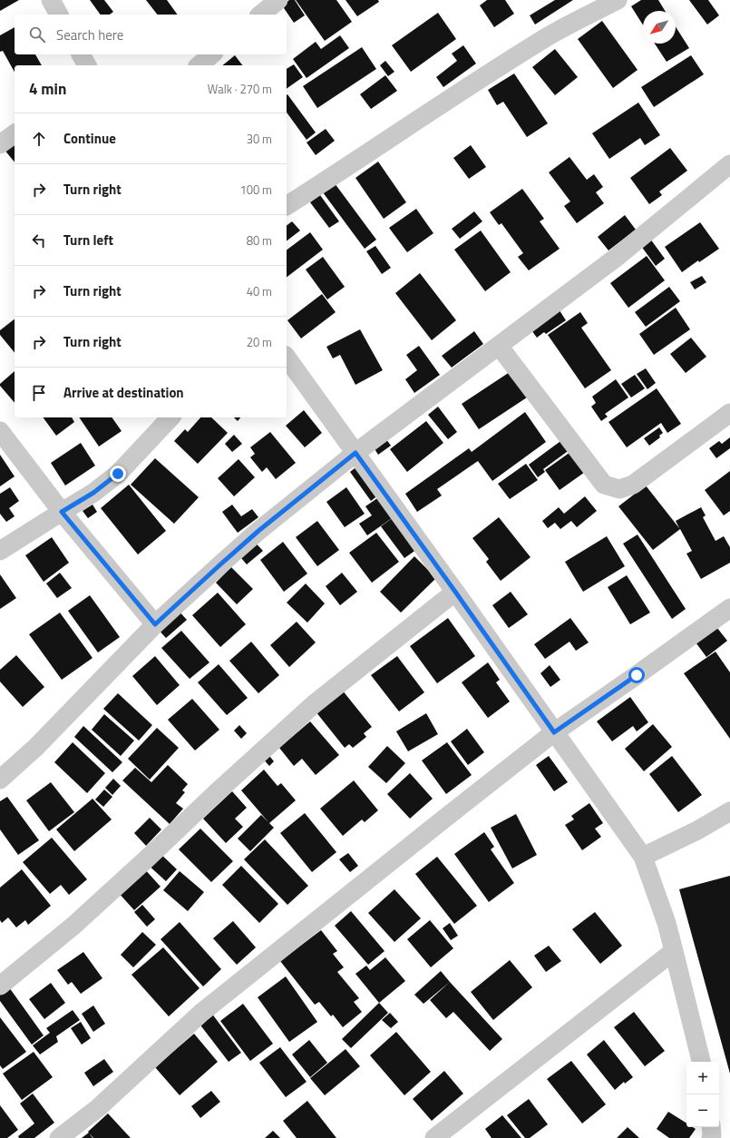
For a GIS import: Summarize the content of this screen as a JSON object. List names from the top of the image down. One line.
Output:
{"north":"bottom left","page":{"search":"Search here","heading":["4 min","Walk · 270 m"],"list":[["Continue","30 m"],["Turn right","100 m"],["Turn left","80 m"],["Turn right","40 m"],["Turn right","20 m"],"Arrive at destination"],"map_buttons":["+","−"]}}
